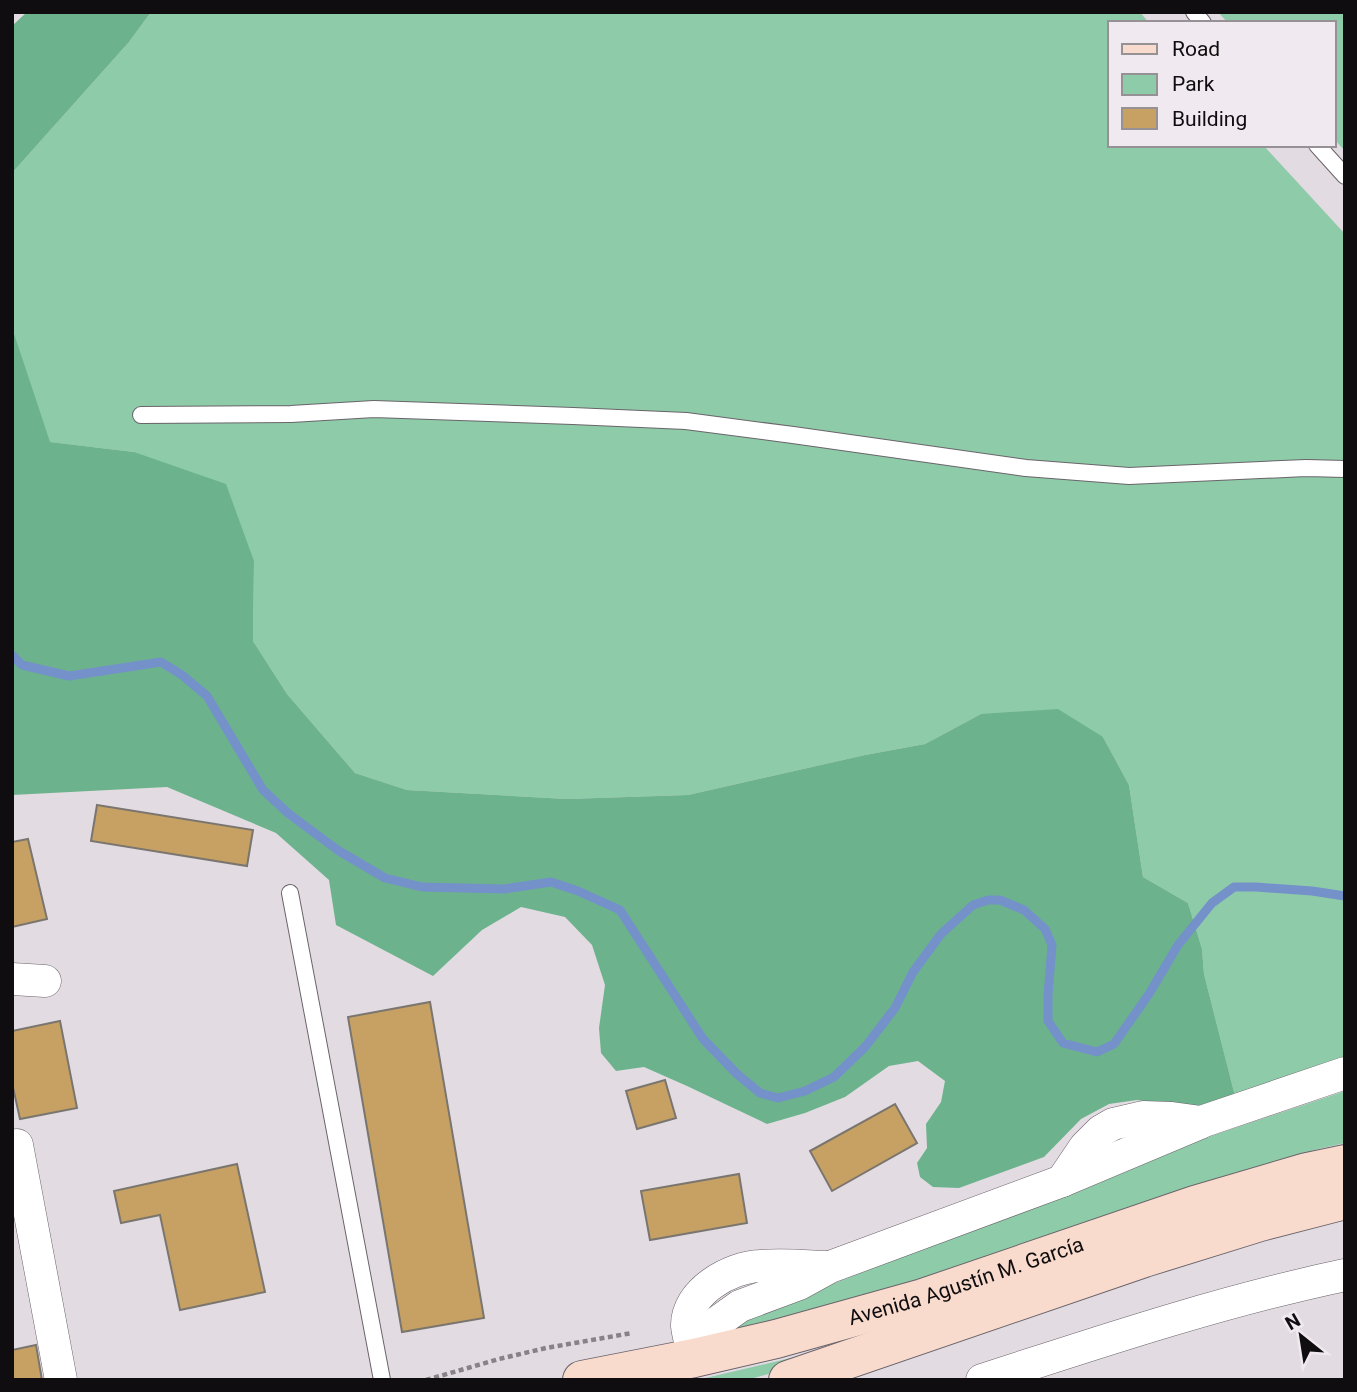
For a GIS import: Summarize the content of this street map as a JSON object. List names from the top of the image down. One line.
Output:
{"streets":{"main road":["Avenida Agustín M. García"]},"legend":["Road","Park","Building"],"north":"top left"}
